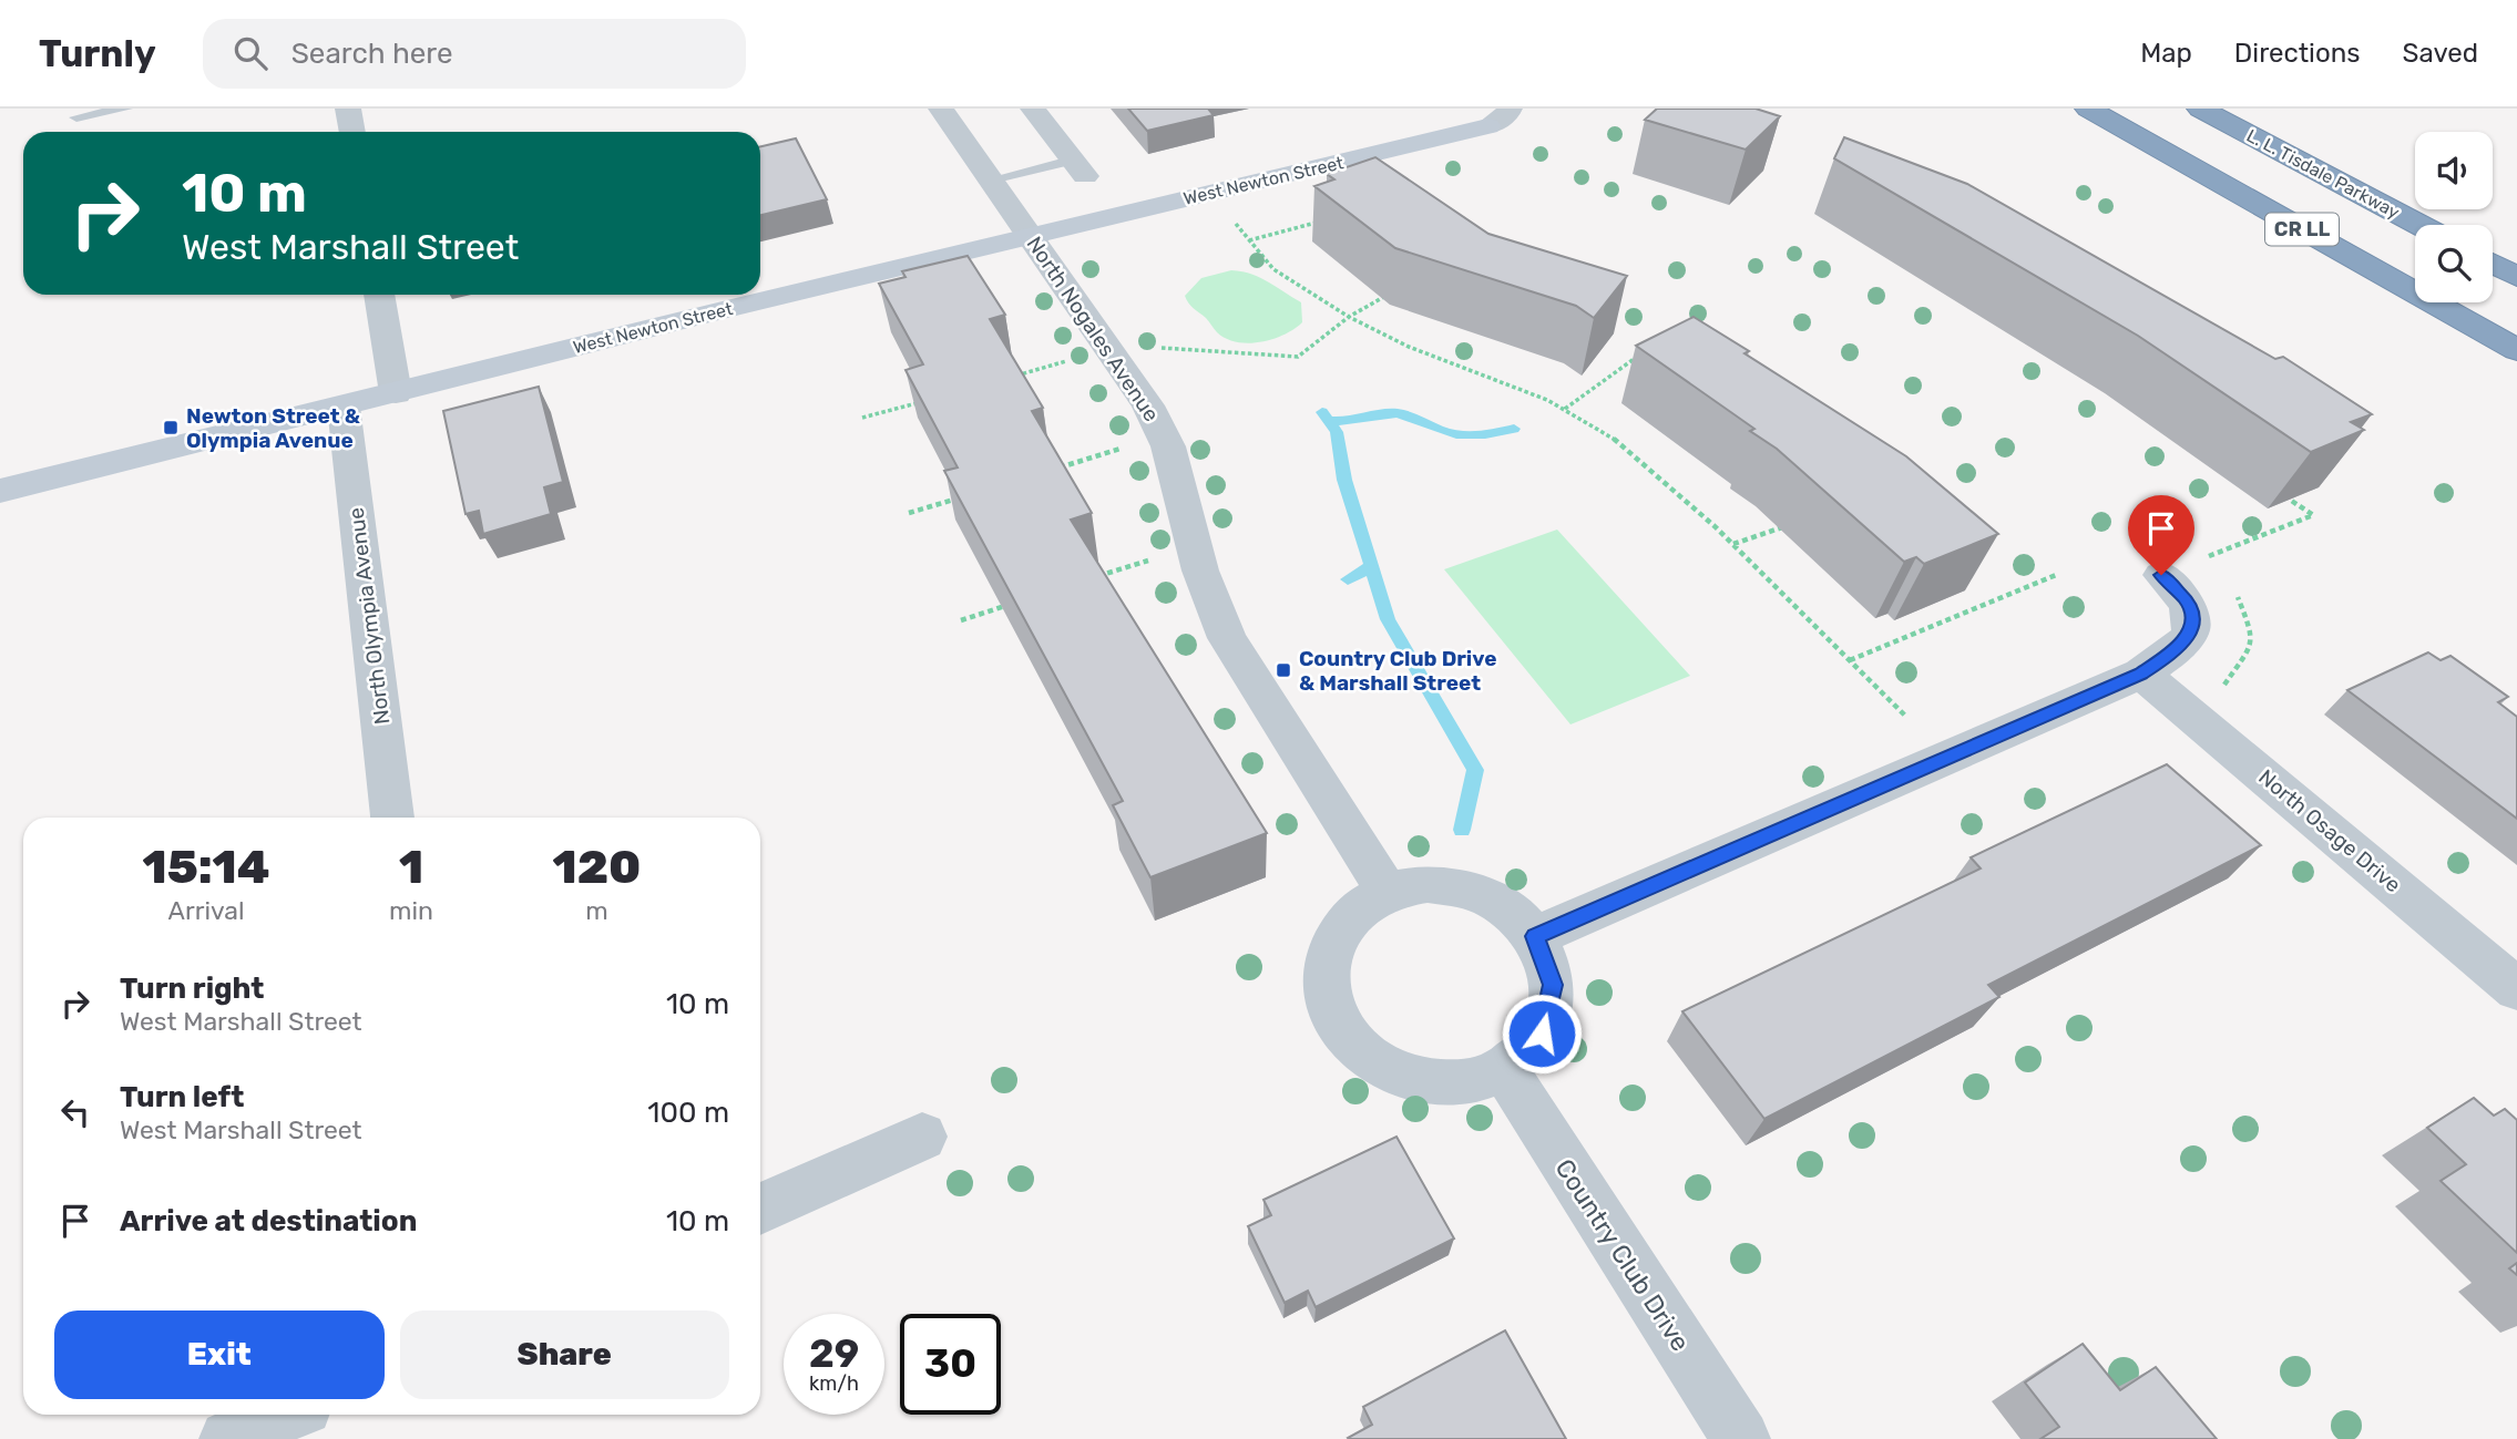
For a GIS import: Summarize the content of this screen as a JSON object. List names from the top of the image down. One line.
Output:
{"streets":{"highway":["L. L. Tisdale Parkway","CR LL"],"street":["West Newton Street","North Nogales Avenue","North Olympia Avenue","North Osage Drive","Country Club Drive"]},"crossings":[["West Newton Street","North Nogales Avenue"],["West Newton Street","North Olympia Avenue"],["North Nogales Avenue","Country Club Drive"]],"places":{"transit":["Newton Street & Olympia Avenue","Country Club Drive & Marshall Street"]},"page":{"header":"Turnly","search":"Search here","nav":["Map","Directions","Saved"],"turn":["10 m","West Marshall Street"],"eta":["15:14","Arrival","1","min","120","m"],"list":[{"name":"Turn right","note":"West Marshall Street","value":"10 m"},{"name":"Turn left","note":"West Marshall Street","value":"100 m"},{"name":"Arrive at destination","value":"10 m"}],"buttons":["Exit","Share"],"speed":"29 km/h","limit":"30"}}
